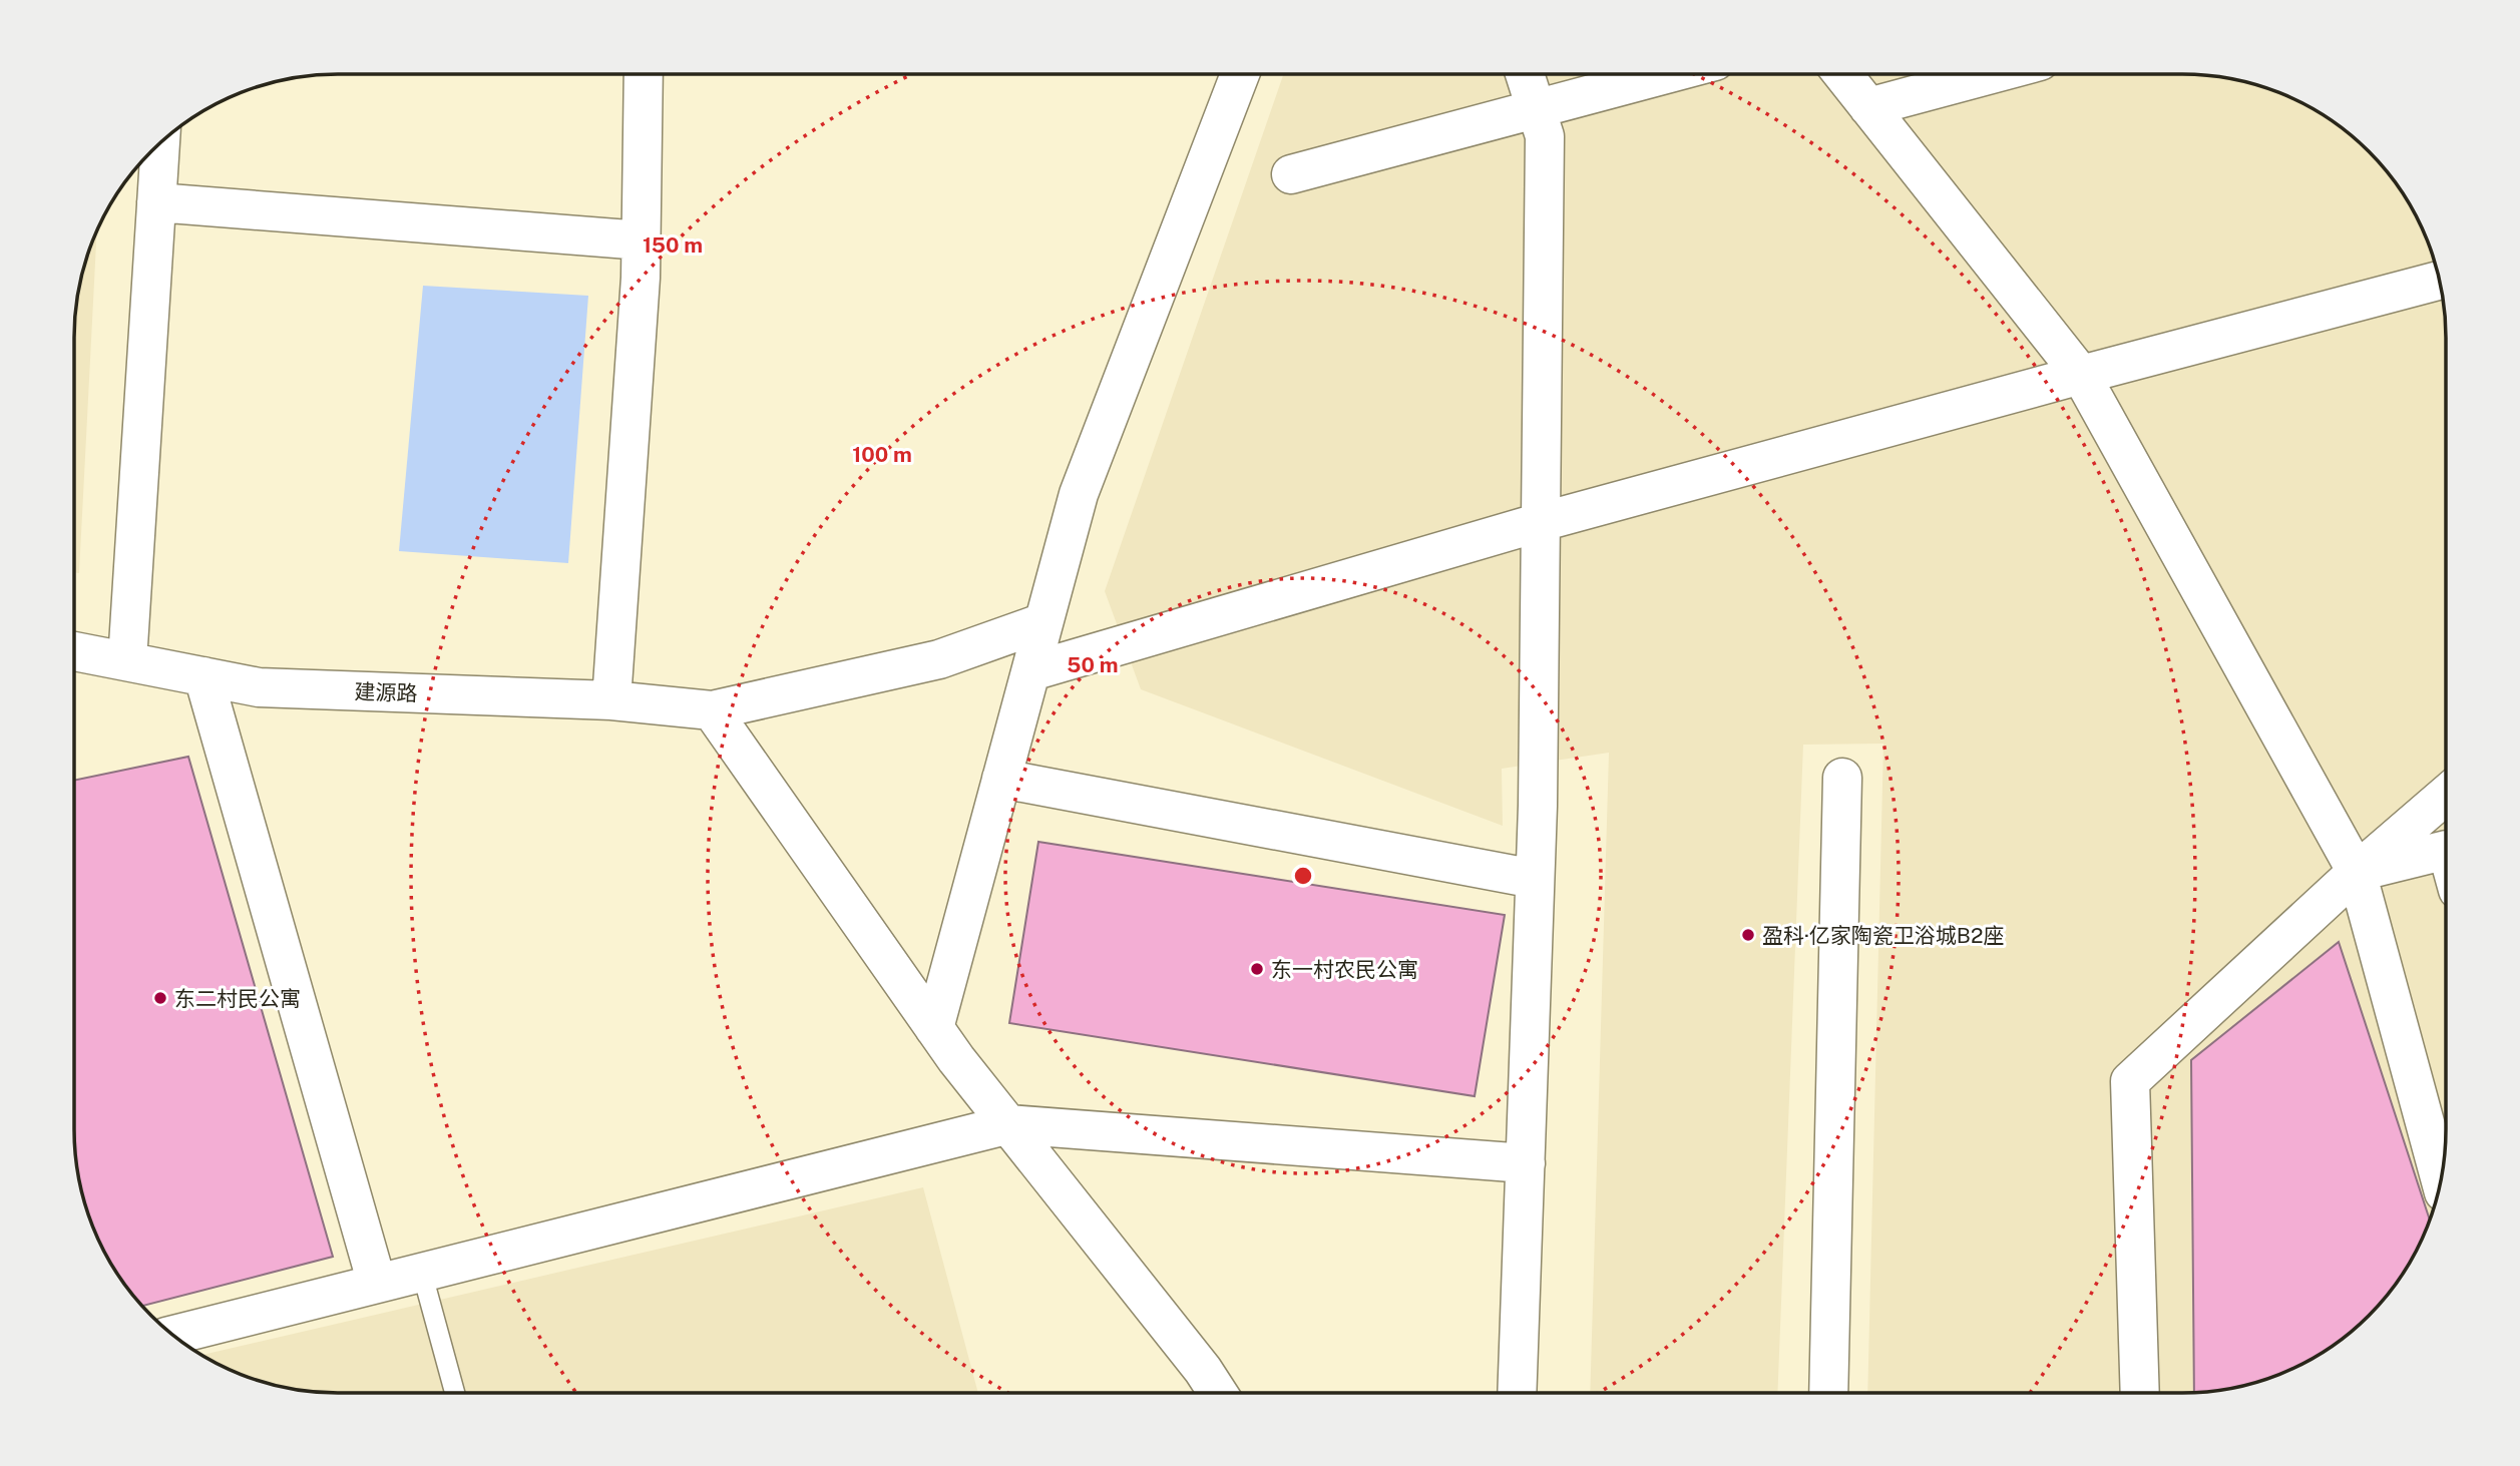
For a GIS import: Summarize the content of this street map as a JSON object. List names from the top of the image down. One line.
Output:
{"streets":{"street":["建源路"]},"places":["盈科·亿家陶瓷卫浴城B2座","东一村农民公寓","东二村民公寓"],"rings":["150 m","100 m","50 m"]}
